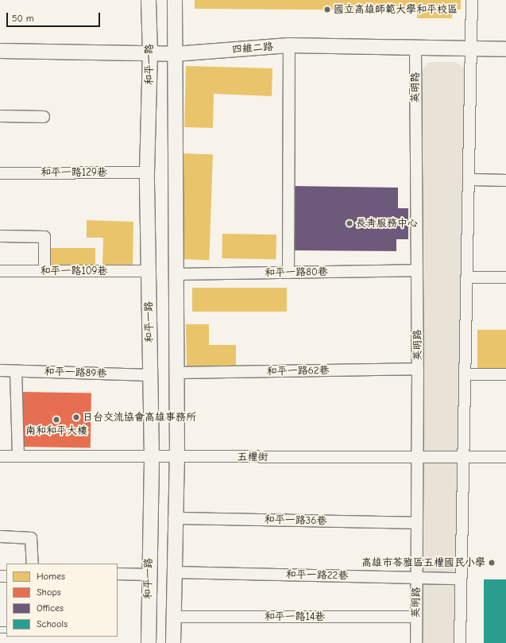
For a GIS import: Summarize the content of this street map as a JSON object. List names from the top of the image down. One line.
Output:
{"streets":{"street":["四維二路","和平一路","英明路","和平一路129巷","和平一路109巷","和平一路80巷","和平一路62巷","和平一路89巷","五權街","和平一路36巷","和平一路22巷","和平一路14巷"]},"crossings":[["四維二路","和平一路"],["四維二路","英明路"],["和平一路","和平一路129巷"],["和平一路","和平一路109巷"],["和平一路","和平一路89巷"],["和平一路","五權街"],["英明路","和平一路80巷"],["英明路","和平一路62巷"],["英明路","五權街"],["英明路","和平一路36巷"],["英明路","和平一路22巷"],["英明路","和平一路14巷"]],"places":["國立高雄師範大學和平校區","長青服務中心","日台交流協會高雄事務所","南和和平大樓","高雄市苓雅區五權國民小學"],"legend":["Homes","Shops","Offices","Schools"],"scale_bar":"50 m"}
